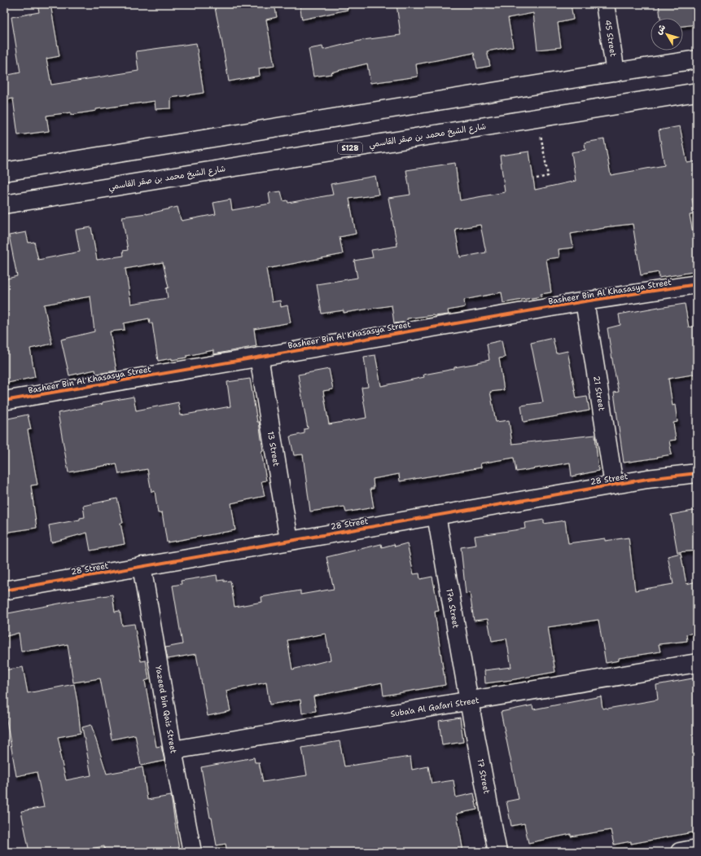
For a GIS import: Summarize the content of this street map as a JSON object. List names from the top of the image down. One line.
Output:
{"streets":{"street":["45 Street","شارع الشيخ محمد بن صقر القاسمي","S128","Basheer Bin Al Khasasya Street","21 Street","13 Street","28 Street","17a Street","Suba'a Al Gafari Street","Yazeed bin Qais Street","17 Street"]},"crossings":[["Basheer Bin Al Khasasya Street","21 Street"],["Basheer Bin Al Khasasya Street","13 Street"],["21 Street","28 Street"],["13 Street","28 Street"],["28 Street","17a Street"],["28 Street","Yazeed bin Qais Street"],["17a Street","Suba'a Al Gafari Street"],["17a Street","17 Street"],["Suba'a Al Gafari Street","Yazeed bin Qais Street"],["Suba'a Al Gafari Street","17 Street"]],"north":"top left"}
